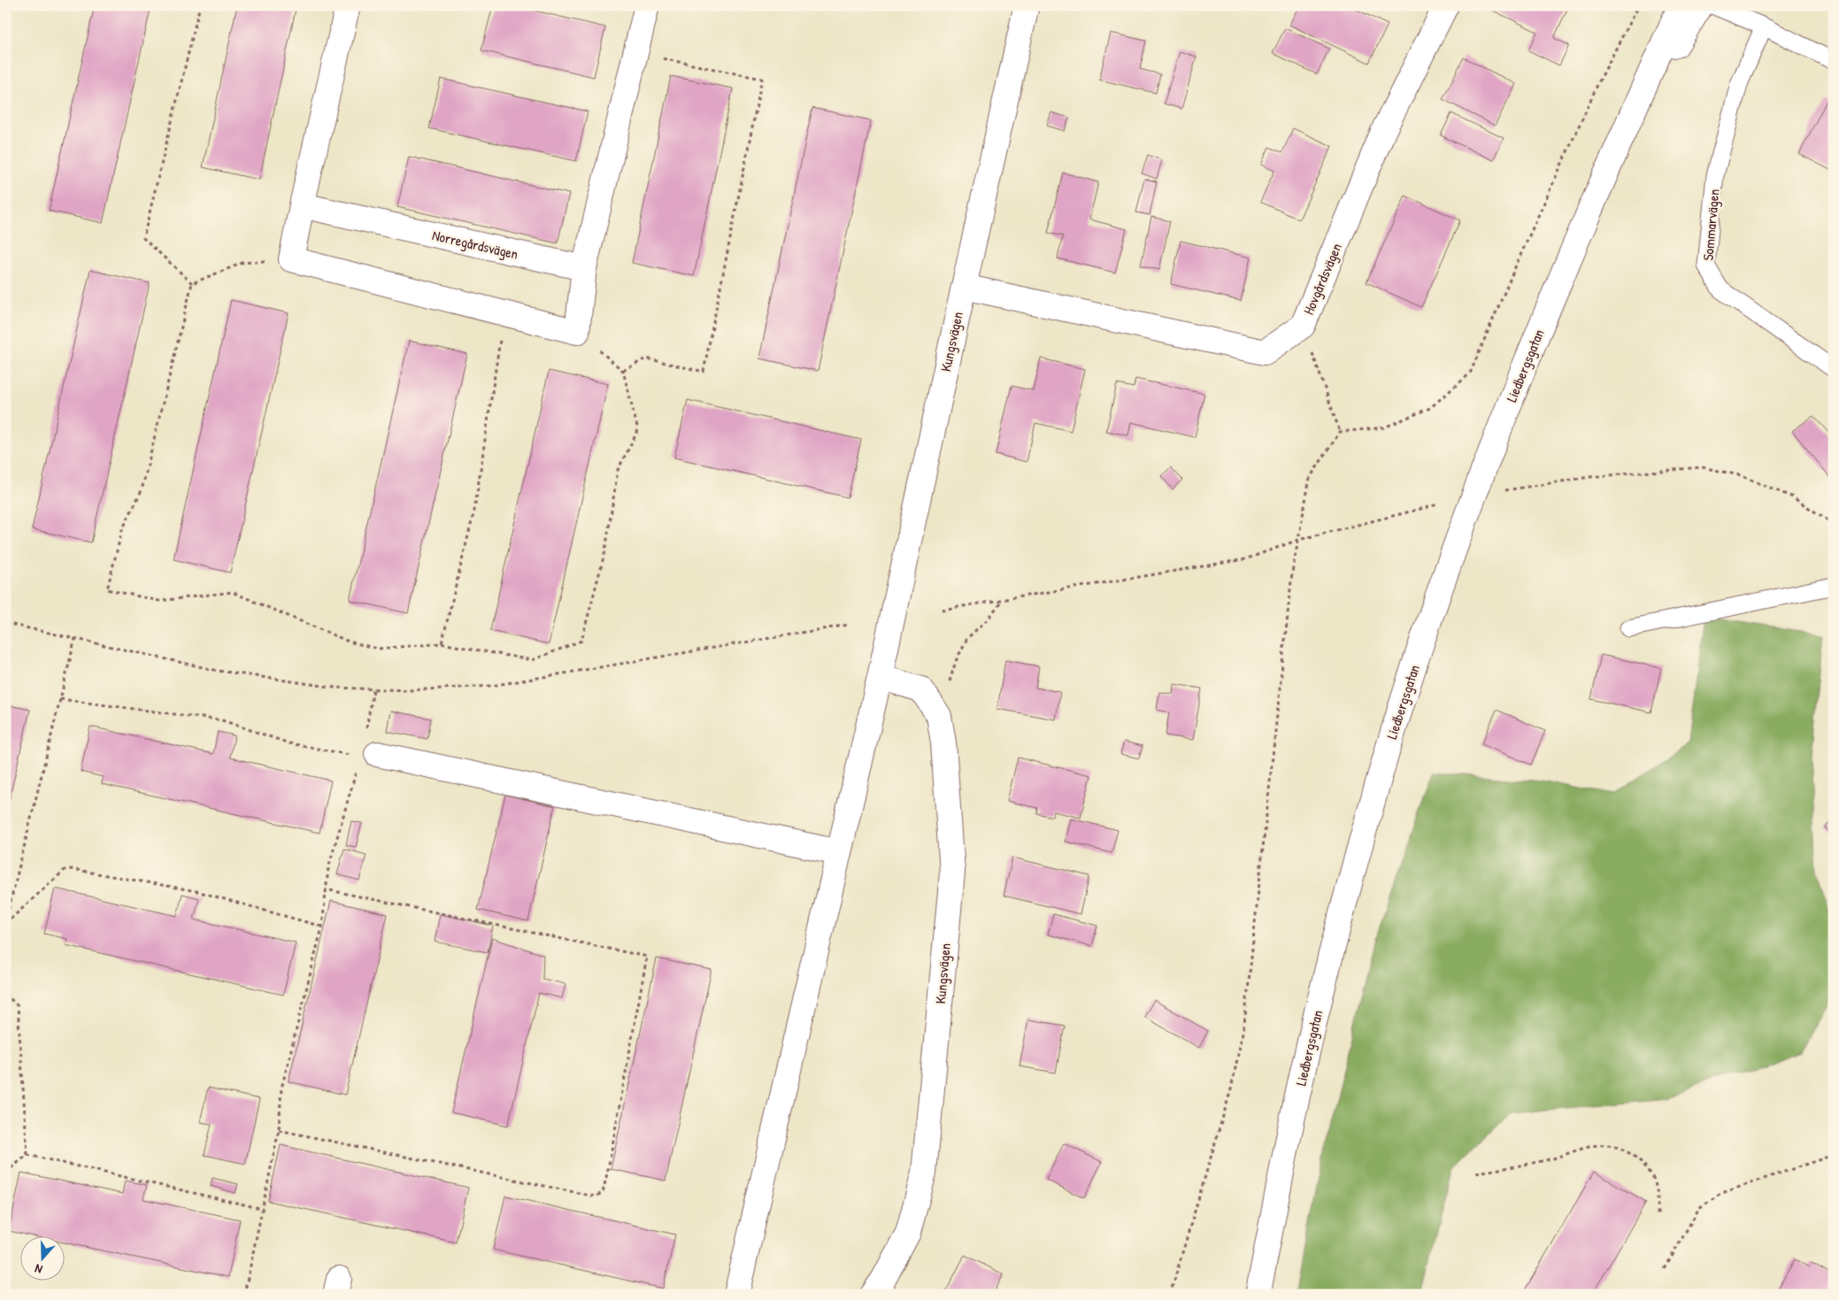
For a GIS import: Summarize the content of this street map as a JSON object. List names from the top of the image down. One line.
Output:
{"streets":{"street":["Norregårdsvägen","Hovgårdsvägen","Kungsvägen","Liedbergsgatan"],"lane":["Sommarvägen"]},"crossings":[["Hovgårdsvägen","Kungsvägen"]],"north":"bottom"}
